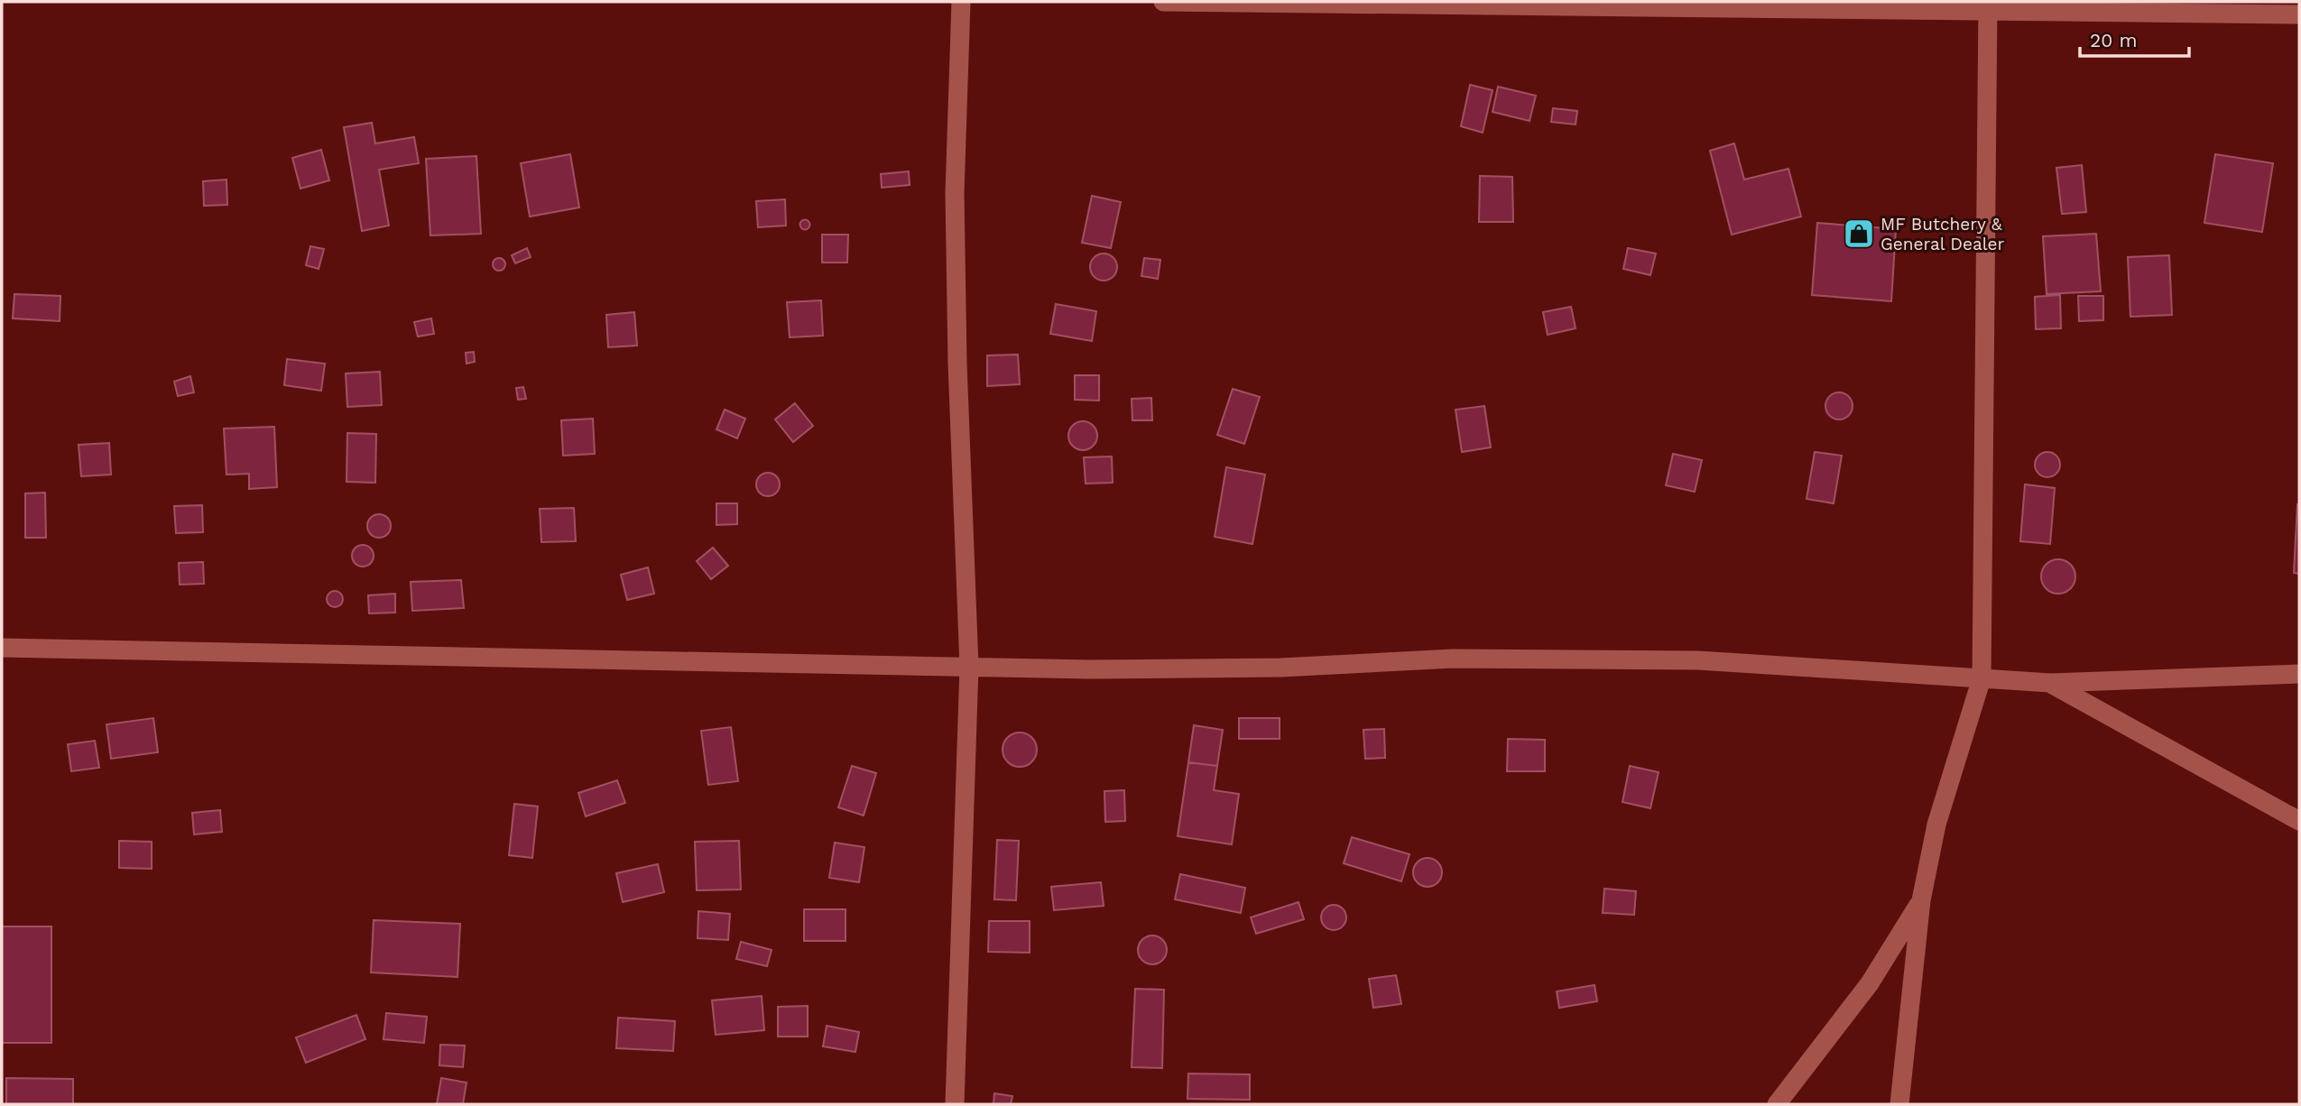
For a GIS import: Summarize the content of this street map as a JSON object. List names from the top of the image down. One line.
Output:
{"places":{"shop":["MF Butchery & General Dealer"]},"scale_bar":"20 m"}
